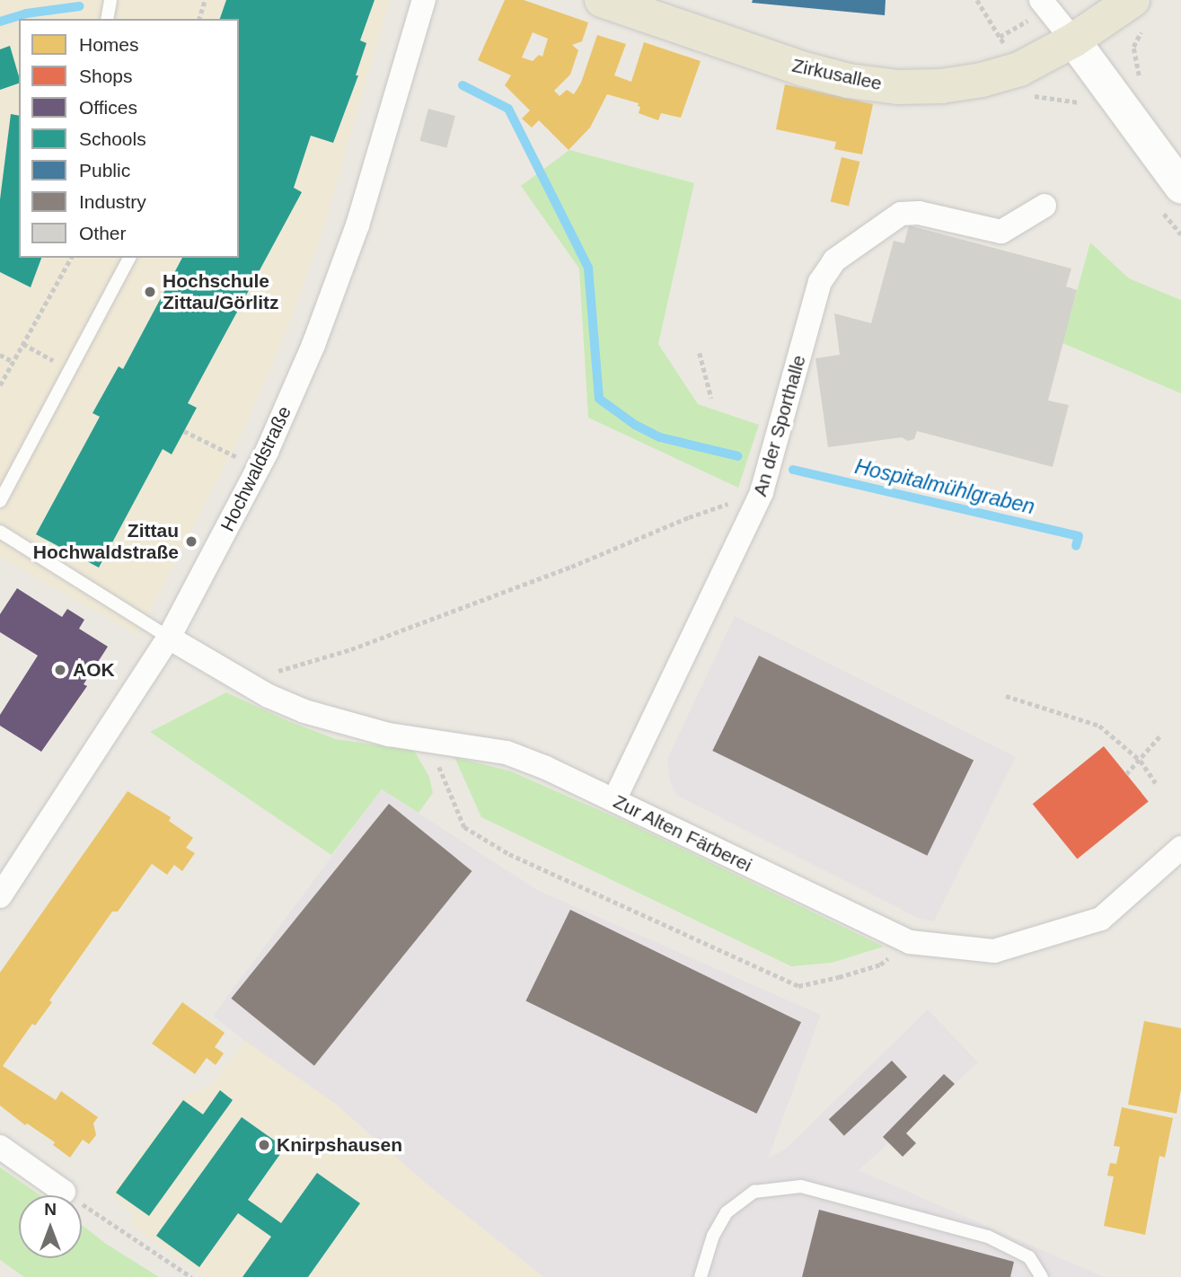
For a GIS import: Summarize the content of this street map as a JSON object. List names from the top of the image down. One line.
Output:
{"streets":{"main road":["Zirkusallee"],"street":["An der Sporthalle","Hochwaldstraße","Zur Alten Färberei"]},"crossings":[["An der Sporthalle","Zur Alten Färberei"],["Hochwaldstraße","Zur Alten Färberei"]],"water":["Hospitalmühlgraben"],"places":["Hochschule Zittau/Görlitz","Zittau Hochwaldstraße","AOK","Knirpshausen"],"legend":["Homes","Shops","Offices","Schools","Public","Industry","Other"],"north":"top"}
